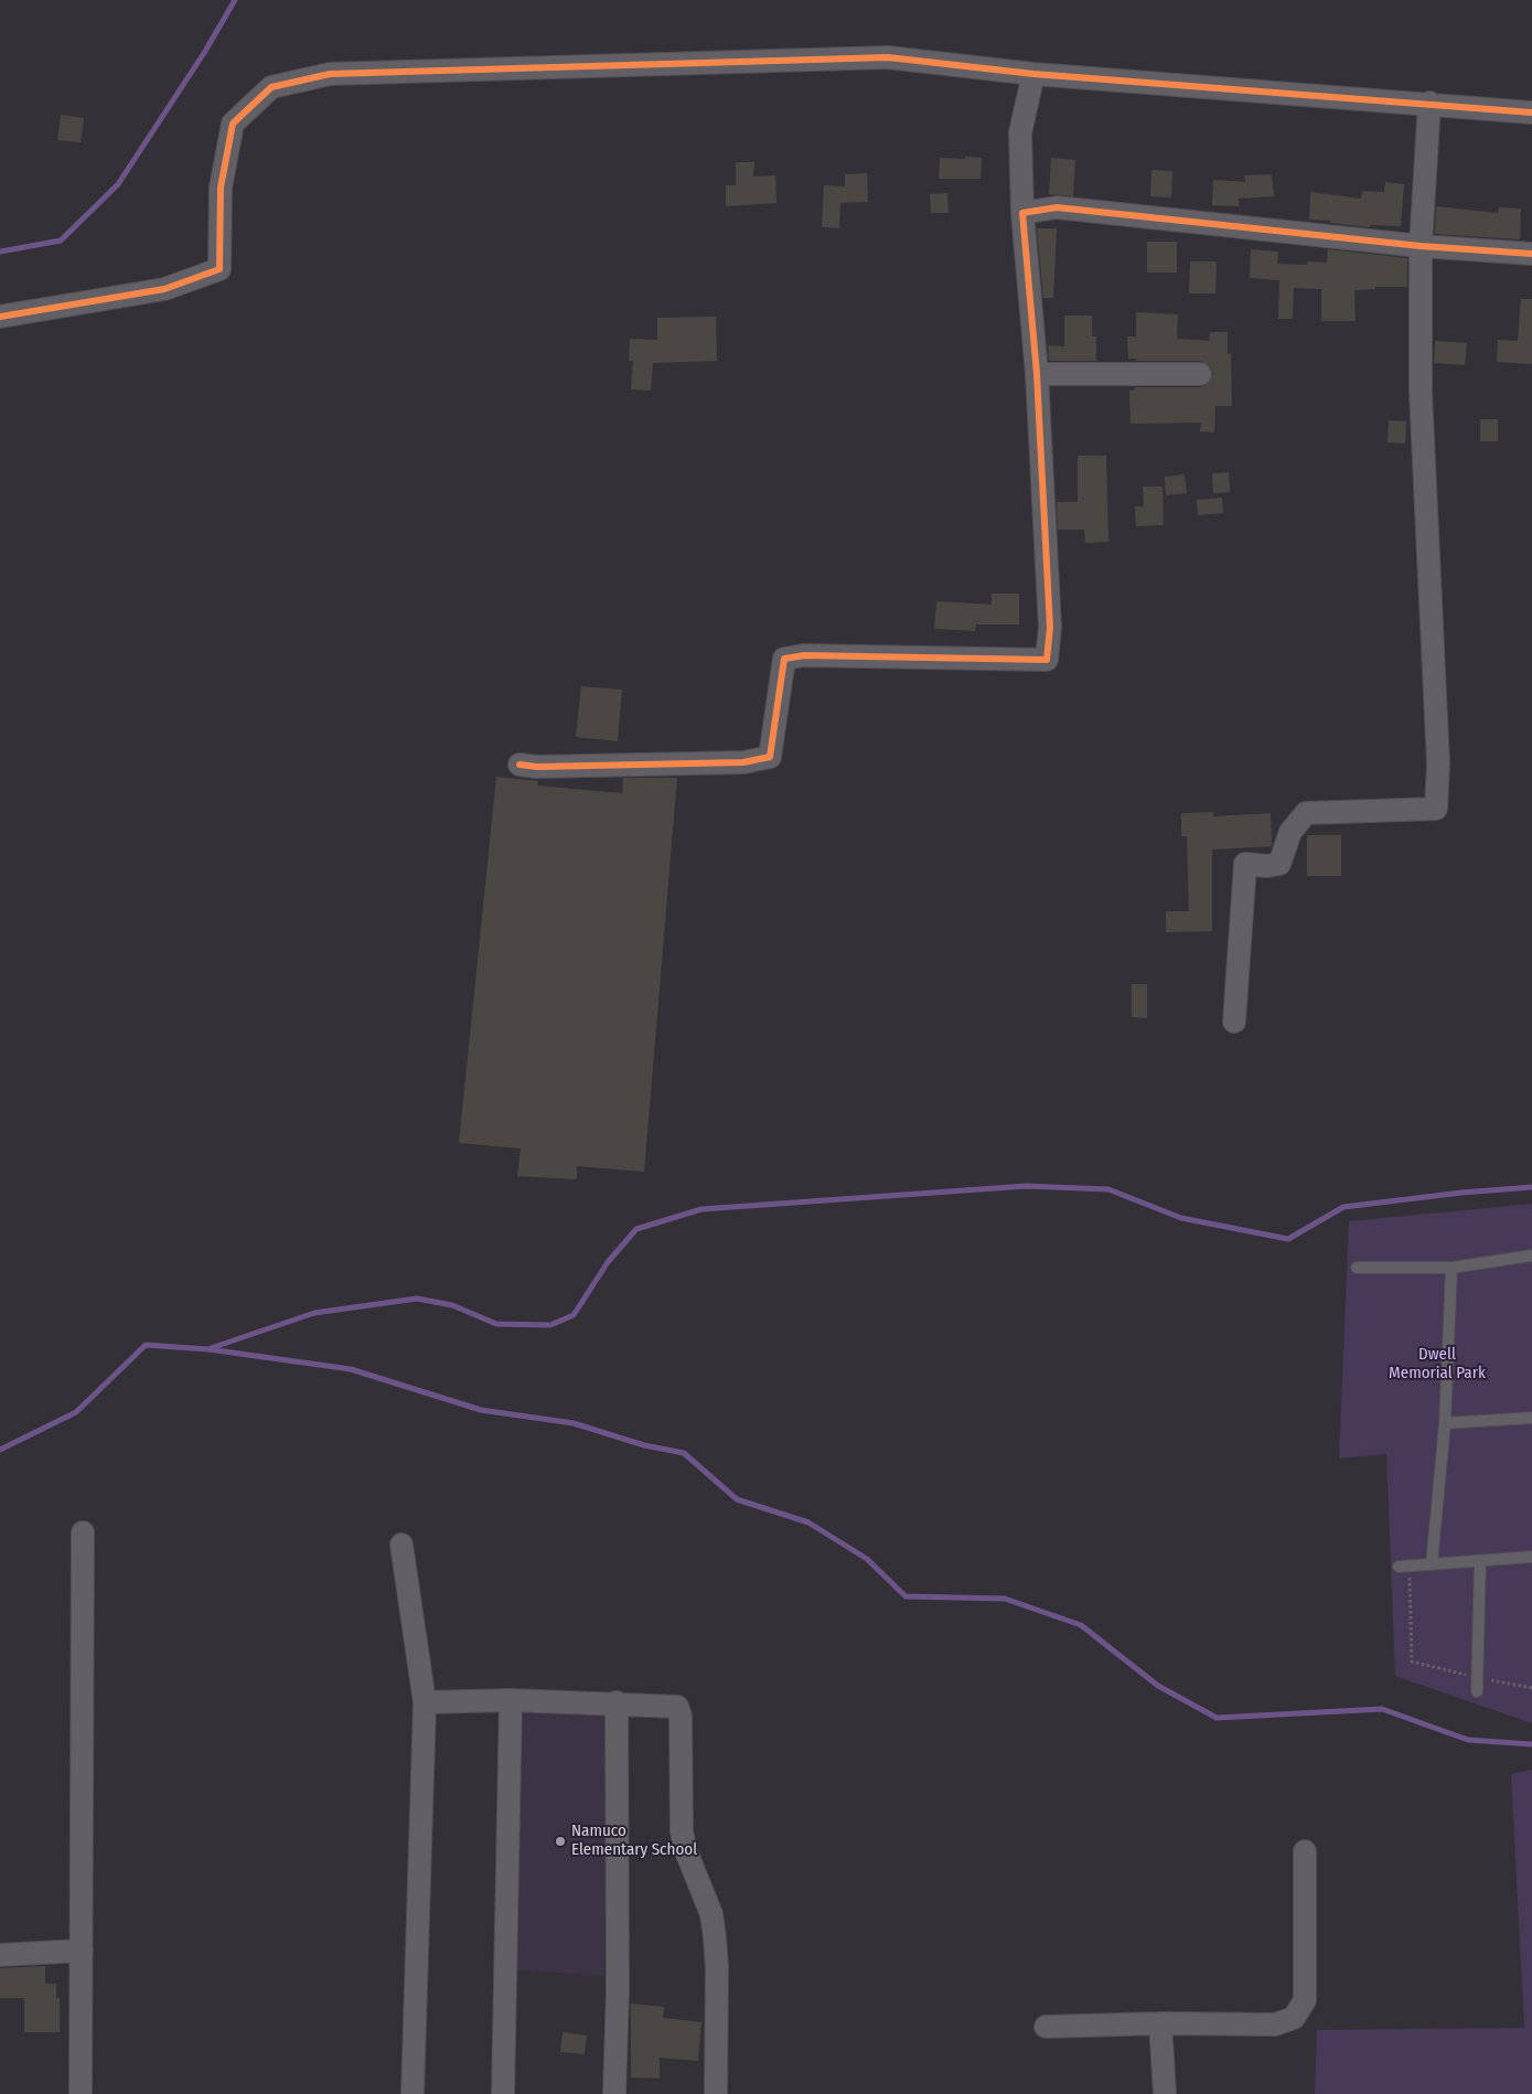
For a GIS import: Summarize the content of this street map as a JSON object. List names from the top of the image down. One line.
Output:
{"parks":["Dwell Memorial Park"],"places":["Namuco Elementary School"]}
